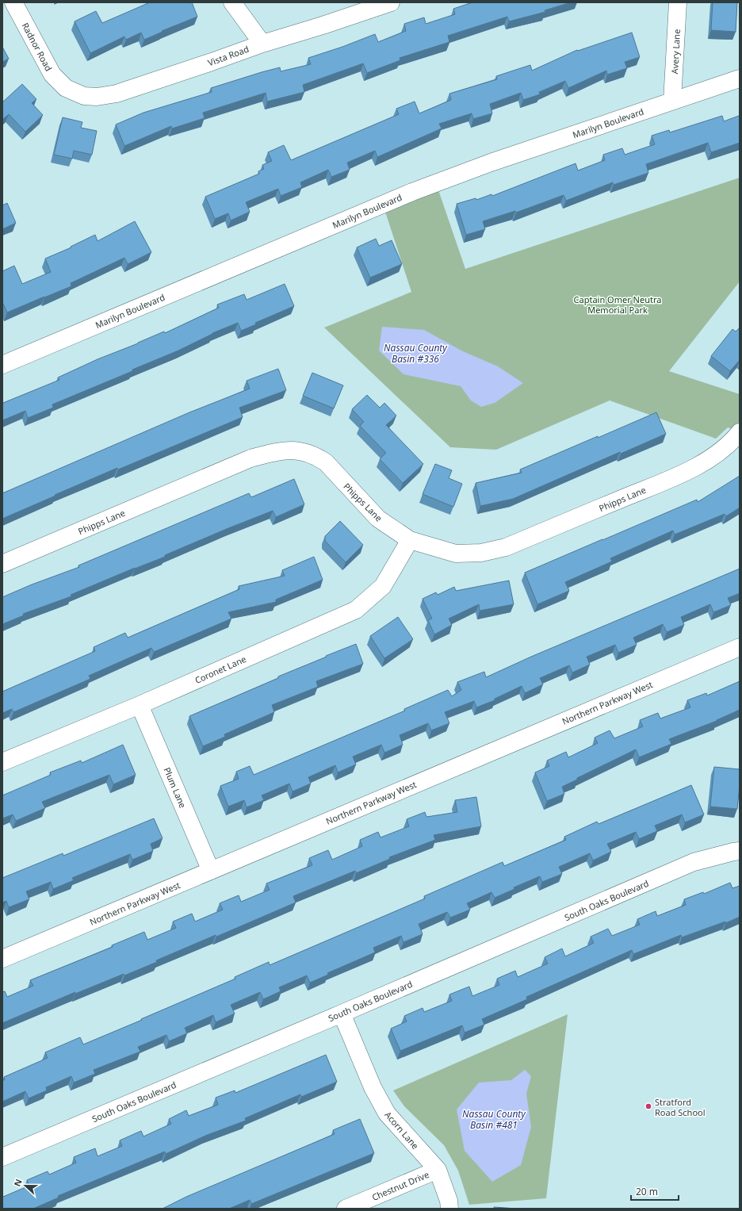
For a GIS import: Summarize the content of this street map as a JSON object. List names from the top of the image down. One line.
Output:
{"streets":{"street":["Radnor Road","Avery Lane","Vista Road","Marilyn Boulevard","Phipps Lane","Coronet Lane","Northern Parkway West","Plum Lane","South Oaks Boulevard","Acorn Lane","Chestnut Drive"]},"crossings":[["Radnor Road","Vista Road"],["Avery Lane","Marilyn Boulevard"],["Phipps Lane","Coronet Lane"],["Coronet Lane","Plum Lane"],["Northern Parkway West","Plum Lane"],["South Oaks Boulevard","Acorn Lane"],["Acorn Lane","Chestnut Drive"]],"water":["Nassau County Basin #336","Nassau County Basin #481"],"parks":["Captain Omer Neutra Memorial Park"],"places":["Stratford Road School"],"scale_bar":"20 m","north":"left"}
